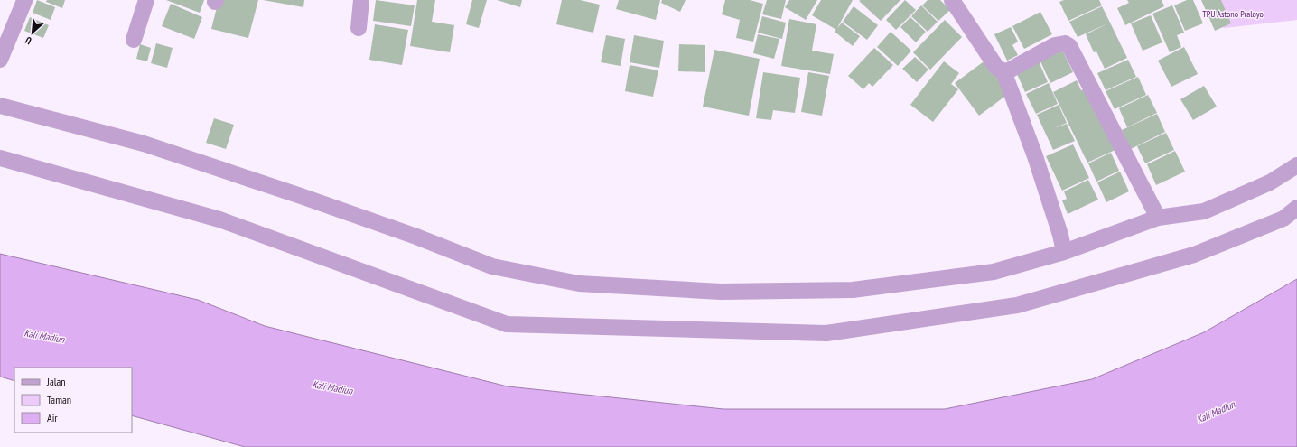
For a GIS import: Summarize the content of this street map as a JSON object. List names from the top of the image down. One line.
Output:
{"water":["Kali Madiun"],"parks":["TPU Astono Praloyo"],"legend":["Jalan","Taman","Air"],"north":"bottom left"}
